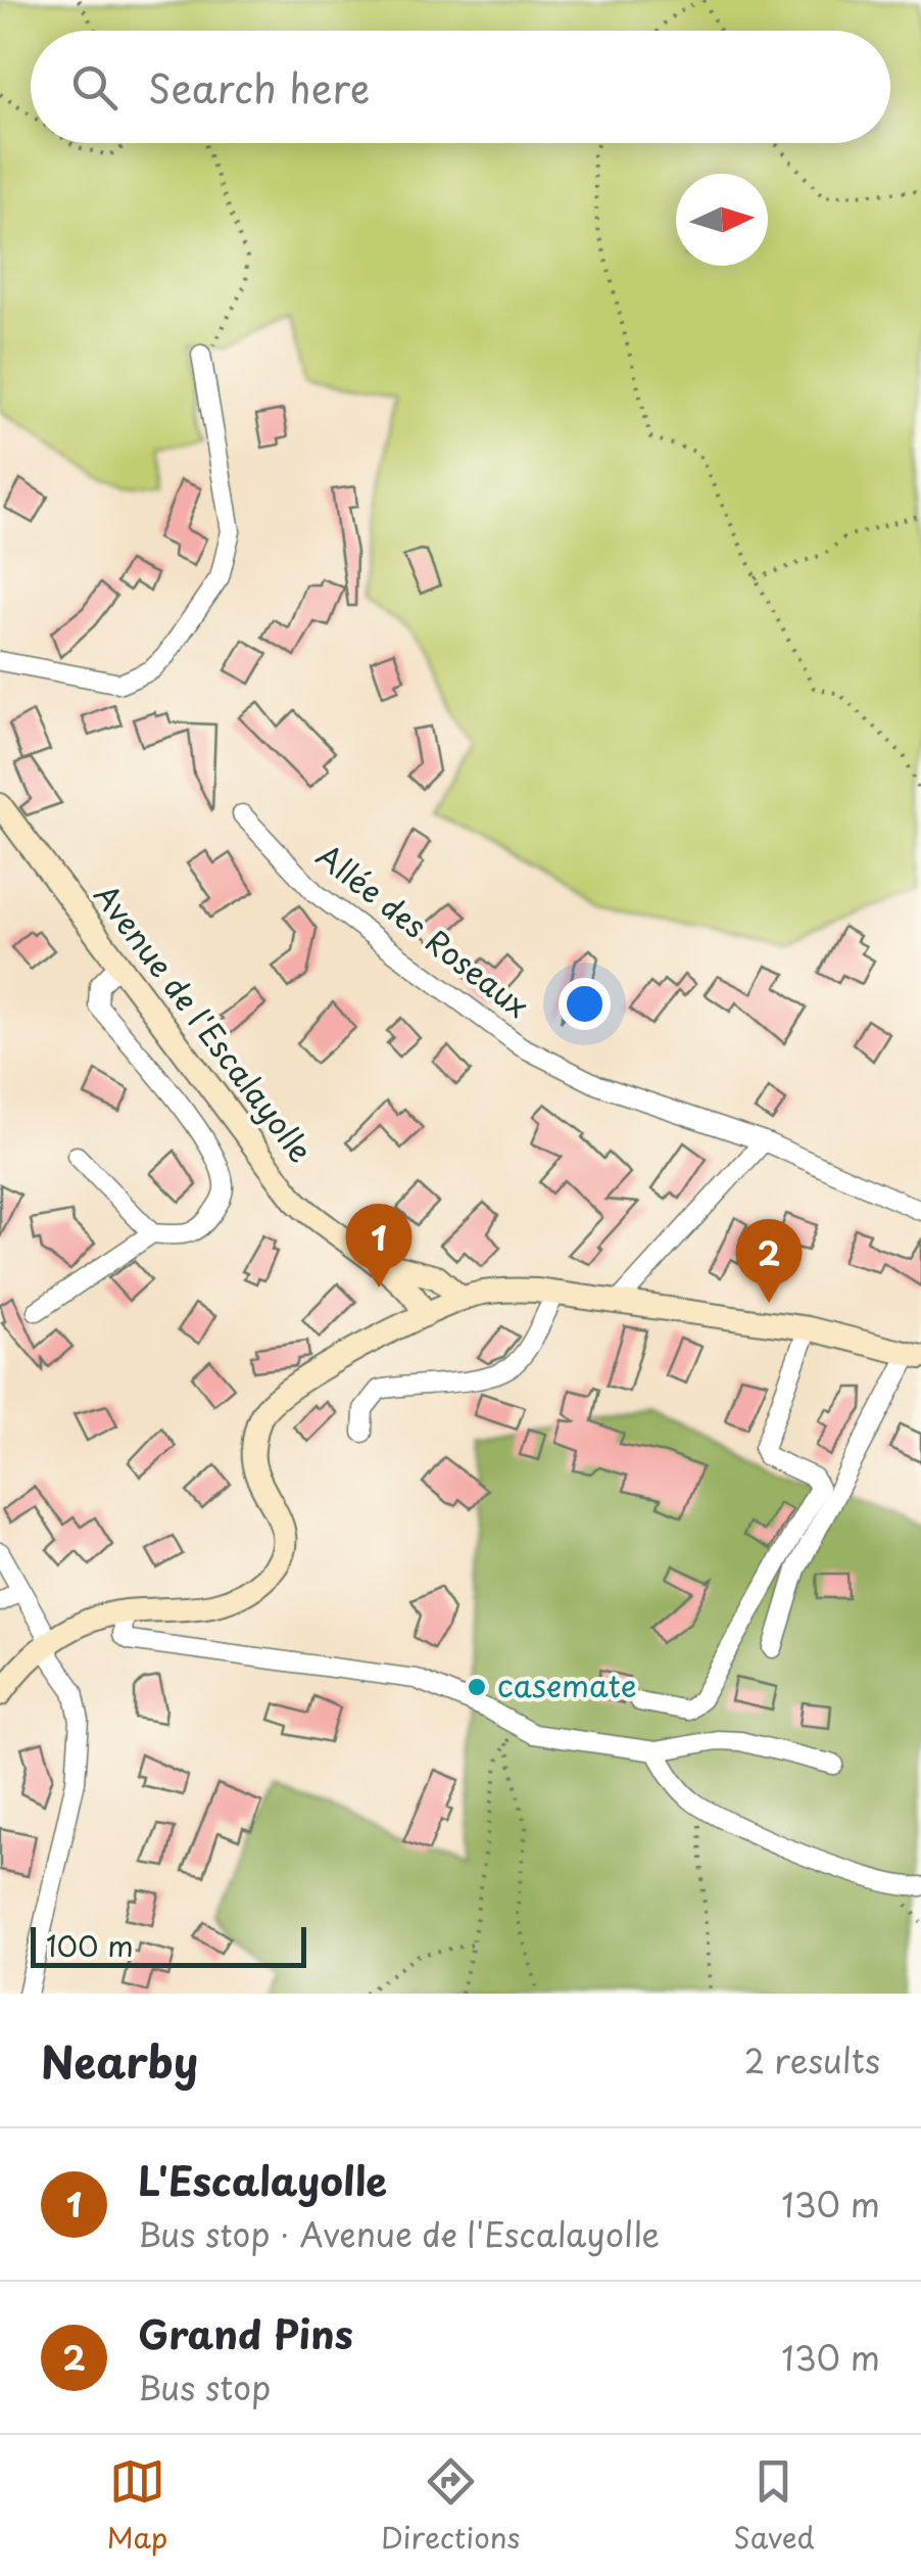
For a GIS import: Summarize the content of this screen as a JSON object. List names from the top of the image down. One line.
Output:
{"streets":{"street":["Allée des Roseaux","Avenue de l'Escalayolle"]},"places":["casemate"],"scale_bar":"100 m","north":"right","page":{"search":"Search here","pins":["1","2"],"scale":"100 m","heading":["Nearby","2 results"],"list":[{"mark":"1","name":"L'Escalayolle","note":"Bus stop · Avenue de l'Escalayolle","value":"130 m"},{"mark":"2","name":"Grand Pins","note":"Bus stop","value":"130 m"}],"nav":["Map","Directions","Saved"]}}
